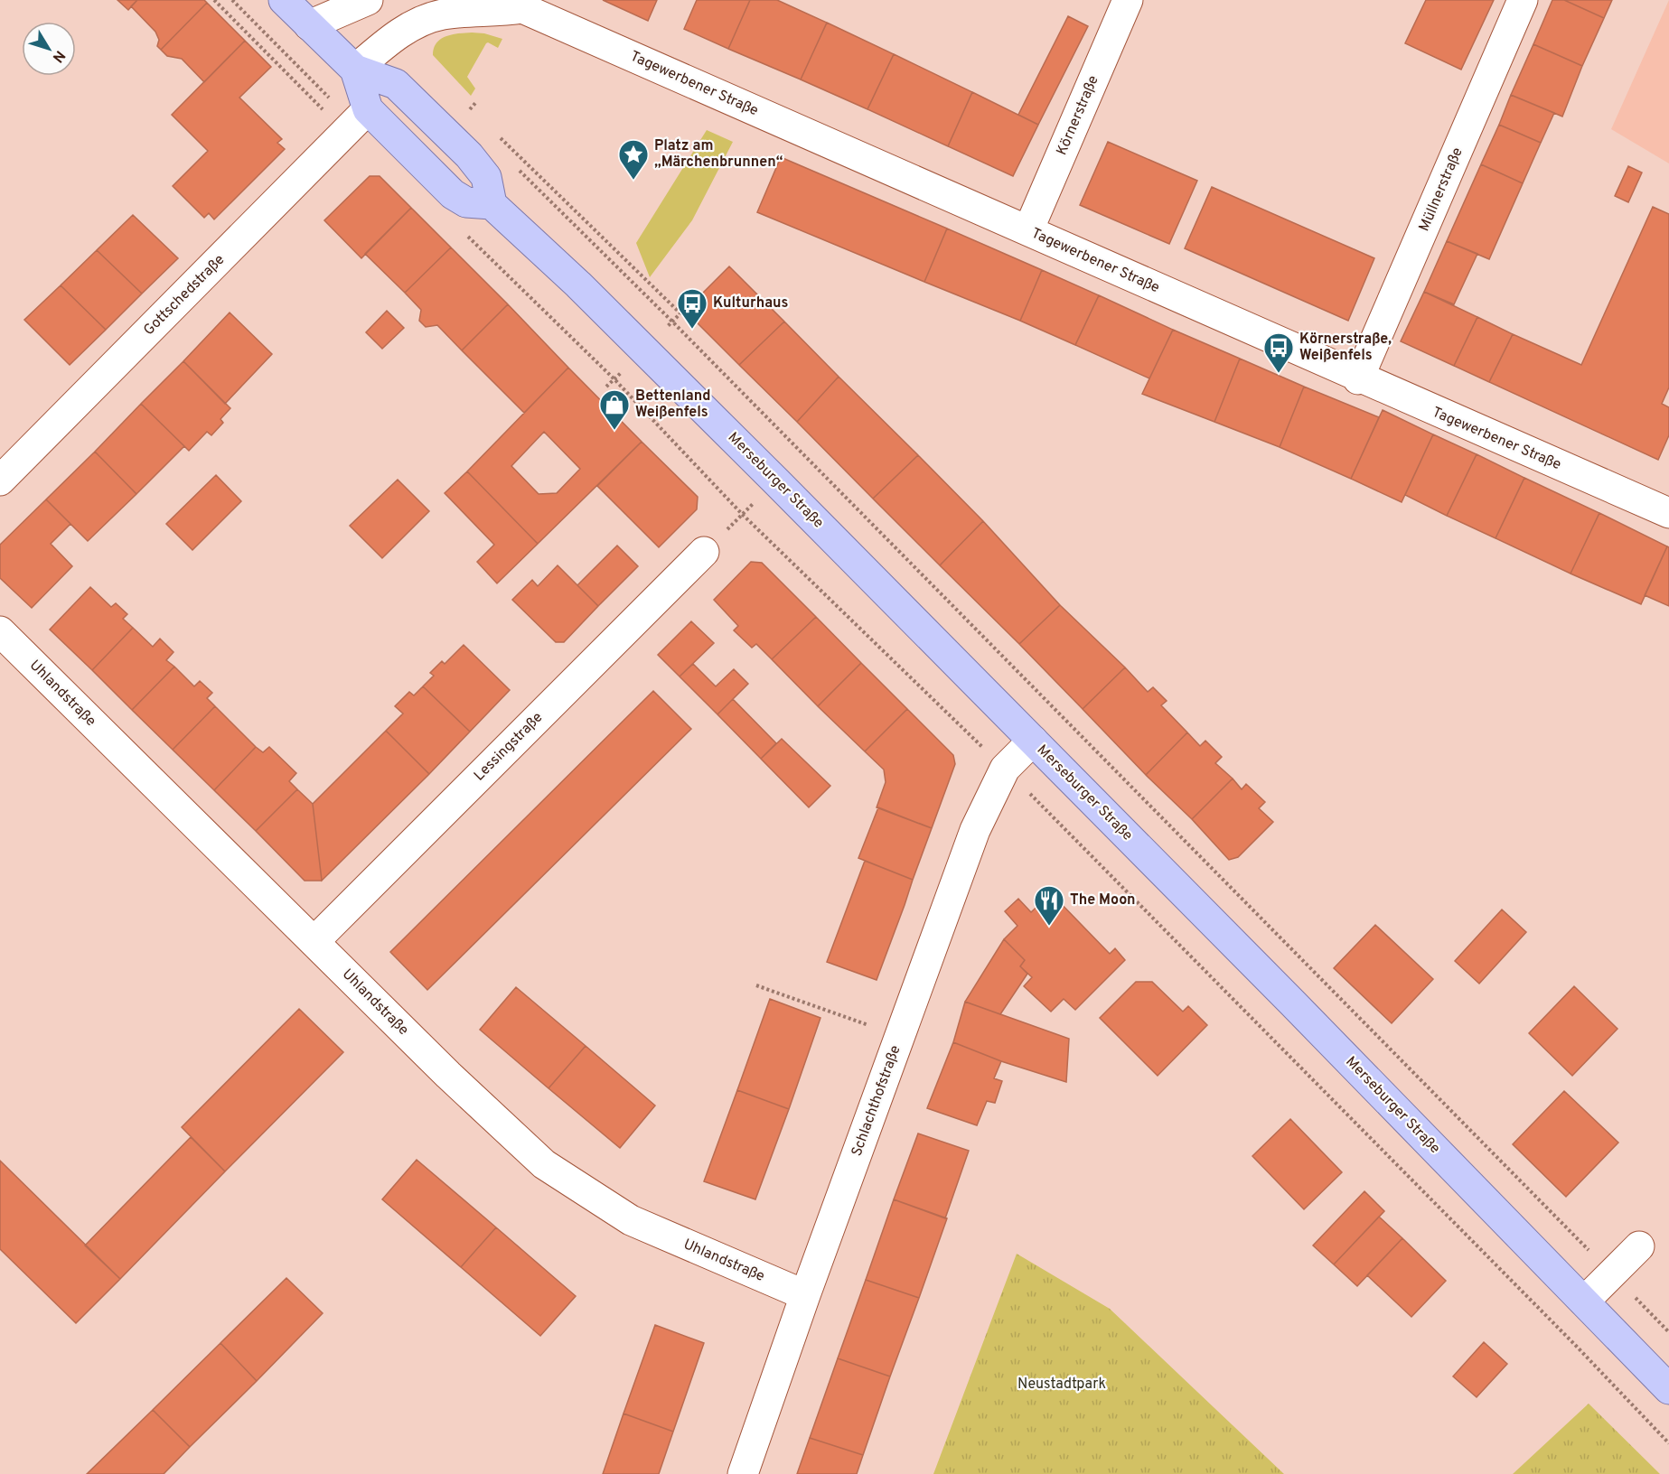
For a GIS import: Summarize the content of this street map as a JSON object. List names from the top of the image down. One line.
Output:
{"streets":{"main road":["Merseburger Straße"],"street":["Tagewerbener Straße","Körnerstraße","Müllnerstraße","Gottschedstraße","Uhlandstraße","Lessingstraße","Schlachthofstraße"]},"crossings":[["Tagewerbener Straße","Körnerstraße"],["Tagewerbener Straße","Müllnerstraße"],["Merseburger Straße","Schlachthofstraße"],["Uhlandstraße","Lessingstraße"],["Uhlandstraße","Schlachthofstraße"]],"parks":["Neustadtpark"],"places":{"place":["Platz am „Märchenbrunnen“"],"bus stop":["Kulturhaus","Körnerstraße, Weißenfels"],"shop":["Bettenland Weißenfels"],"restaurant":["The Moon"]},"north":"bottom right"}
